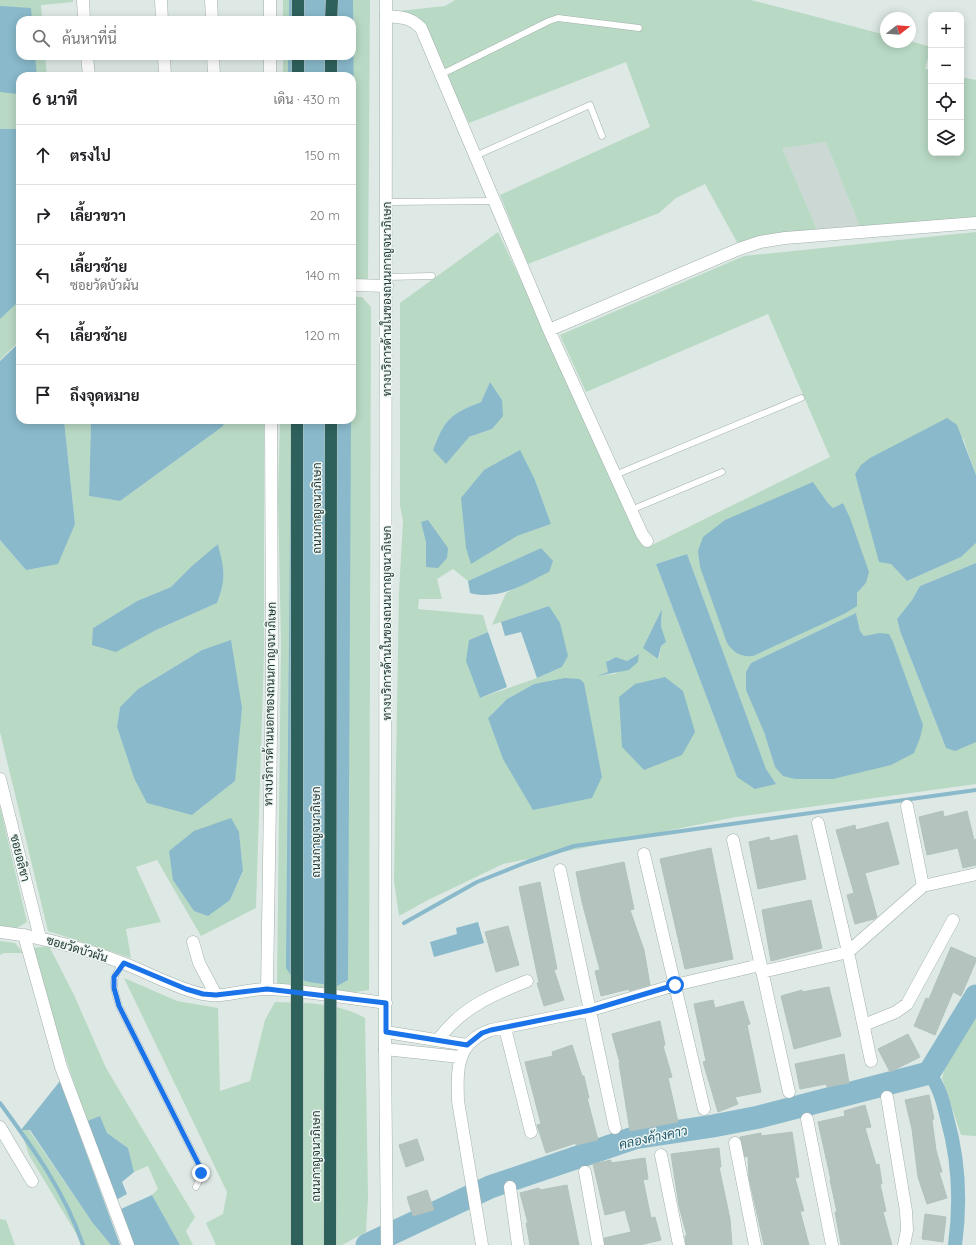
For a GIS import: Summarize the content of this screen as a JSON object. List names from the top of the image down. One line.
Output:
{"streets":{"highway":["ถนนกาญจนาภิเษก"],"street":["ทางบริการด้านในของถนนกาญจนาภิเษก","ทางบริการด้านนอกของถนนกาญจนาภิเษก","ซอยอลิชา","ซอยวัดบัวผัน"]},"crossings":[["ทางบริการด้านในของถนนกาญจนาภิเษก","ซอยวัดบัวผัน"],["ทางบริการด้านนอกของถนนกาญจนาภิเษก","ซอยวัดบัวผัน"],["ซอยอลิชา","ซอยวัดบัวผัน"]],"water":["คลองค้างคาว"],"north":"right","page":{"map_buttons":["+","−"],"search":"ค้นหาที่นี่","heading":["6 นาที","เดิน · 430 m"],"list":[["ตรงไป","150 m"],["เลี้ยวขวา","20 m"],["เลี้ยวซ้าย","ซอยวัดบัวผัน","140 m"],["เลี้ยวซ้าย","120 m"],"ถึงจุดหมาย"]}}
